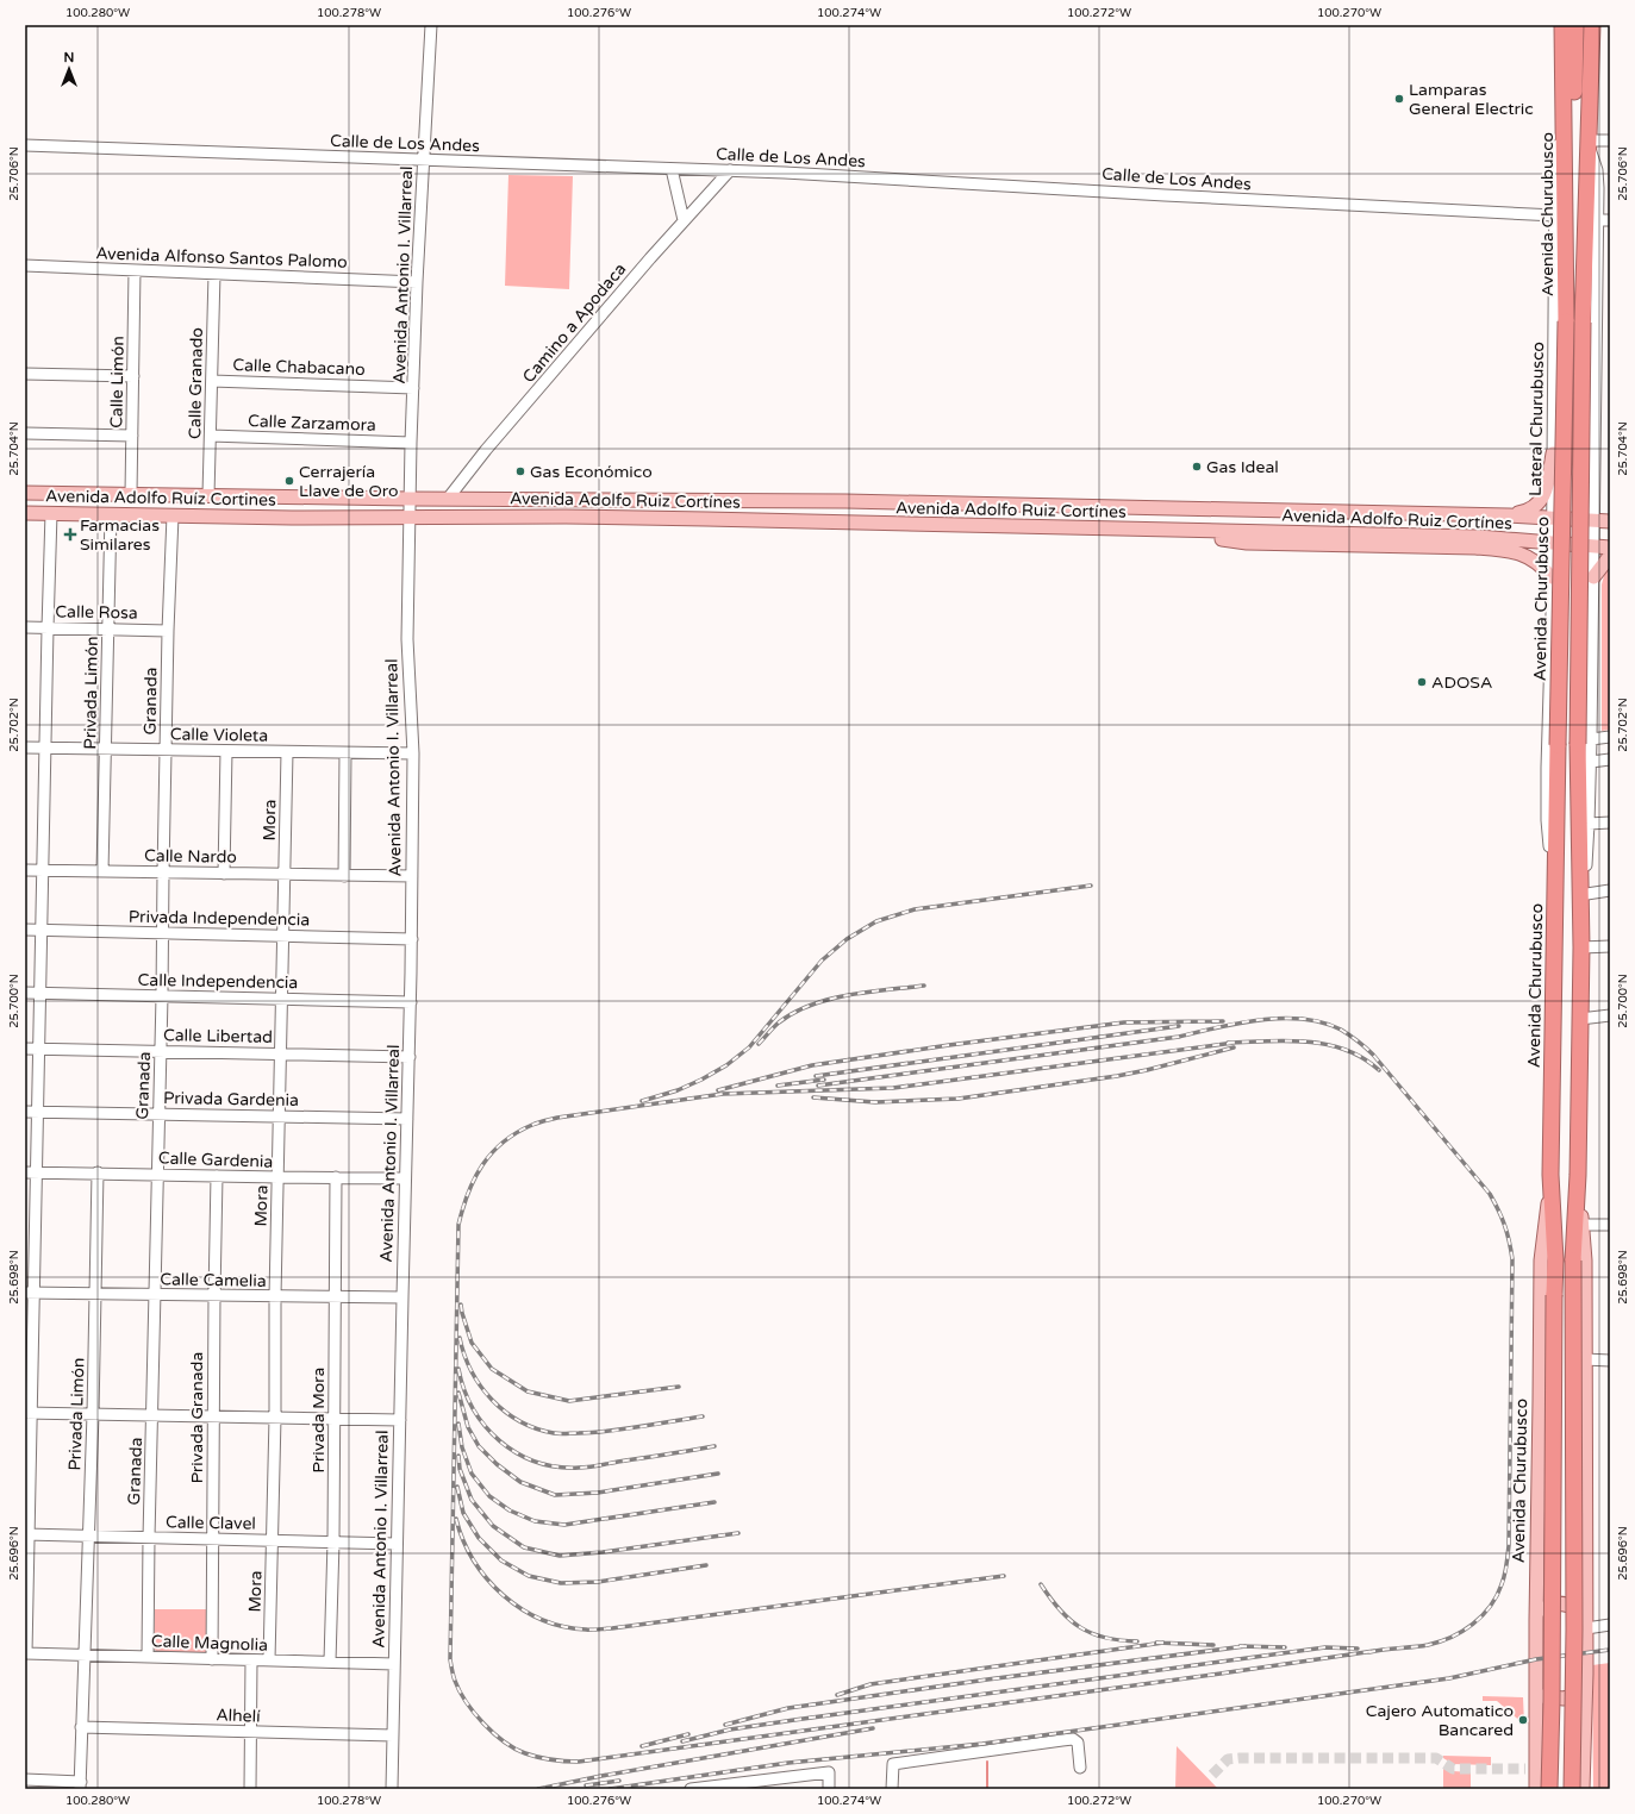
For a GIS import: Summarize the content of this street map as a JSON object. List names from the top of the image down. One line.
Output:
{"streets":{"highway":["Avenida Churubusco"],"main road":["Avenida Adolfo Ruíz Cortines","Avenida Adolfo Ruiz Cortínes"],"street":["Calle de Los Andes","Avenida Alfonso Santos Palomo","Avenida Antonio I. Villarreal","Camino a Apodaca","Calle Chabacano","Calle Limón","Calle Granado","Lateral Churubusco","Calle Zarzamora","Calle Rosa","Privada Limón","Granada","Calle Violeta","Mora","Calle Nardo","Privada Independencia","Calle Independencia","Calle Libertad","Privada Gardenia","Calle Gardenia","Calle Camelia","Privada Granada","Privada Mora","Calle Clavel","Calle Magnolia","Alhelí"]},"crossings":[["Calle de Los Andes","Avenida Antonio I. Villarreal"],["Calle de Los Andes","Camino a Apodaca"],["Calle de Los Andes","Lateral Churubusco"],["Avenida Churubusco","Lateral Churubusco"],["Avenida Alfonso Santos Palomo","Avenida Antonio I. Villarreal"],["Avenida Alfonso Santos Palomo","Calle Limón"],["Avenida Alfonso Santos Palomo","Calle Granado"],["Avenida Antonio I. Villarreal","Calle Chabacano"],["Avenida Antonio I. Villarreal","Calle Zarzamora"],["Avenida Antonio I. Villarreal","Avenida Adolfo Ruíz Cortines"],["Avenida Antonio I. Villarreal","Avenida Adolfo Ruiz Cortínes"],["Avenida Antonio I. Villarreal","Calle Violeta"],["Avenida Antonio I. Villarreal","Calle Nardo"],["Avenida Antonio I. Villarreal","Privada Independencia"],["Avenida Antonio I. Villarreal","Calle Independencia"],["Avenida Antonio I. Villarreal","Calle Libertad"],["Avenida Antonio I. Villarreal","Privada Gardenia"],["Avenida Antonio I. Villarreal","Calle Gardenia"],["Avenida Antonio I. Villarreal","Calle Camelia"],["Avenida Antonio I. Villarreal","Calle Clavel"],["Avenida Antonio I. Villarreal","Calle Magnolia"],["Avenida Antonio I. Villarreal","Alhelí"],["Camino a Apodaca","Avenida Adolfo Ruíz Cortines"],["Camino a Apodaca","Avenida Adolfo Ruiz Cortínes"],["Calle Chabacano","Calle Granado"],["Calle Limón","Avenida Adolfo Ruíz Cortines"],["Calle Granado","Calle Zarzamora"],["Calle Granado","Avenida Adolfo Ruíz Cortines"],["Lateral Churubusco","Avenida Adolfo Ruiz Cortínes"],["Avenida Adolfo Ruíz Cortines","Avenida Adolfo Ruiz Cortínes"],["Avenida Adolfo Ruíz Cortines","Privada Limón"],["Avenida Adolfo Ruíz Cortines","Granada"],["Calle Rosa","Privada Limón"],["Calle Rosa","Granada"],["Privada Limón","Calle Violeta"],["Privada Limón","Calle Nardo"],["Privada Limón","Calle Gardenia"],["Privada Limón","Calle Camelia"],["Privada Limón","Calle Clavel"],["Privada Limón","Calle Magnolia"],["Privada Limón","Alhelí"],["Granada","Calle Violeta"],["Granada","Calle Nardo"],["Granada","Privada Independencia"],["Granada","Calle Independencia"],["Granada","Calle Libertad"],["Granada","Privada Gardenia"],["Granada","Calle Gardenia"],["Granada","Calle Camelia"],["Granada","Calle Clavel"],["Granada","Calle Magnolia"],["Calle Violeta","Mora"],["Mora","Calle Nardo"],["Mora","Privada Independencia"],["Mora","Calle Independencia"],["Mora","Calle Libertad"],["Mora","Privada Gardenia"],["Mora","Calle Gardenia"],["Mora","Calle Camelia"],["Mora","Calle Clavel"],["Mora","Calle Magnolia"],["Calle Gardenia","Privada Granada"],["Calle Gardenia","Privada Mora"],["Calle Camelia","Privada Granada"],["Calle Camelia","Privada Mora"],["Privada Granada","Calle Clavel"],["Privada Granada","Calle Magnolia"],["Privada Mora","Calle Clavel"],["Privada Mora","Calle Magnolia"]],"places":{"other":["Lamparas General Electric","Gas Ideal","Gas Económico","Cerrajería Llave de Oro","ADOSA","Cajero Automatico Bancared"],"health":["Farmacias Similares"]},"north":"top","coordinates":["100.280°W","100.278°W","100.276°W","100.274°W","100.272°W","100.270°W","25.706°N","25.704°N","25.702°N","25.700°N","25.698°N","25.696°N"]}
